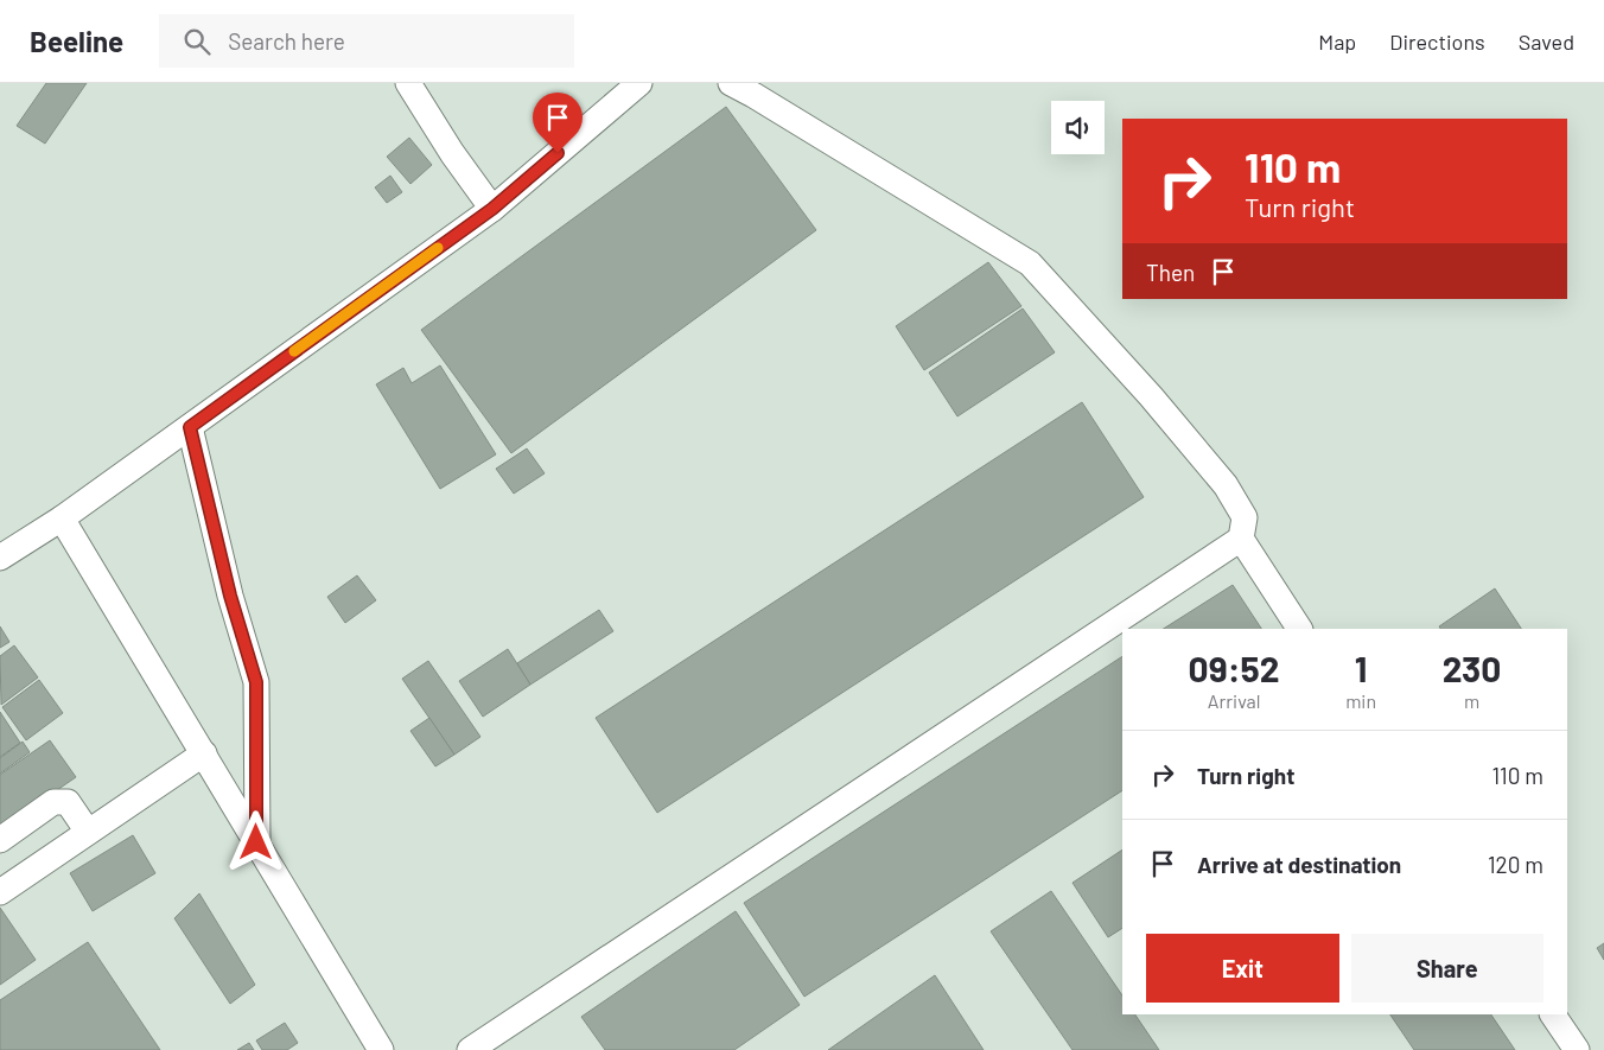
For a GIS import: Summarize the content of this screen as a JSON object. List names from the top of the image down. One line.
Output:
{"page":{"header":"Beeline","search":"Search here","nav":["Map","Directions","Saved"],"turn":["110 m","Turn right"],"then":"Then","eta":["09:52","Arrival","1","min","230","m"],"list":[{"name":"Turn right","value":"110 m"},{"name":"Arrive at destination","value":"120 m"}],"buttons":["Exit","Share"]}}
